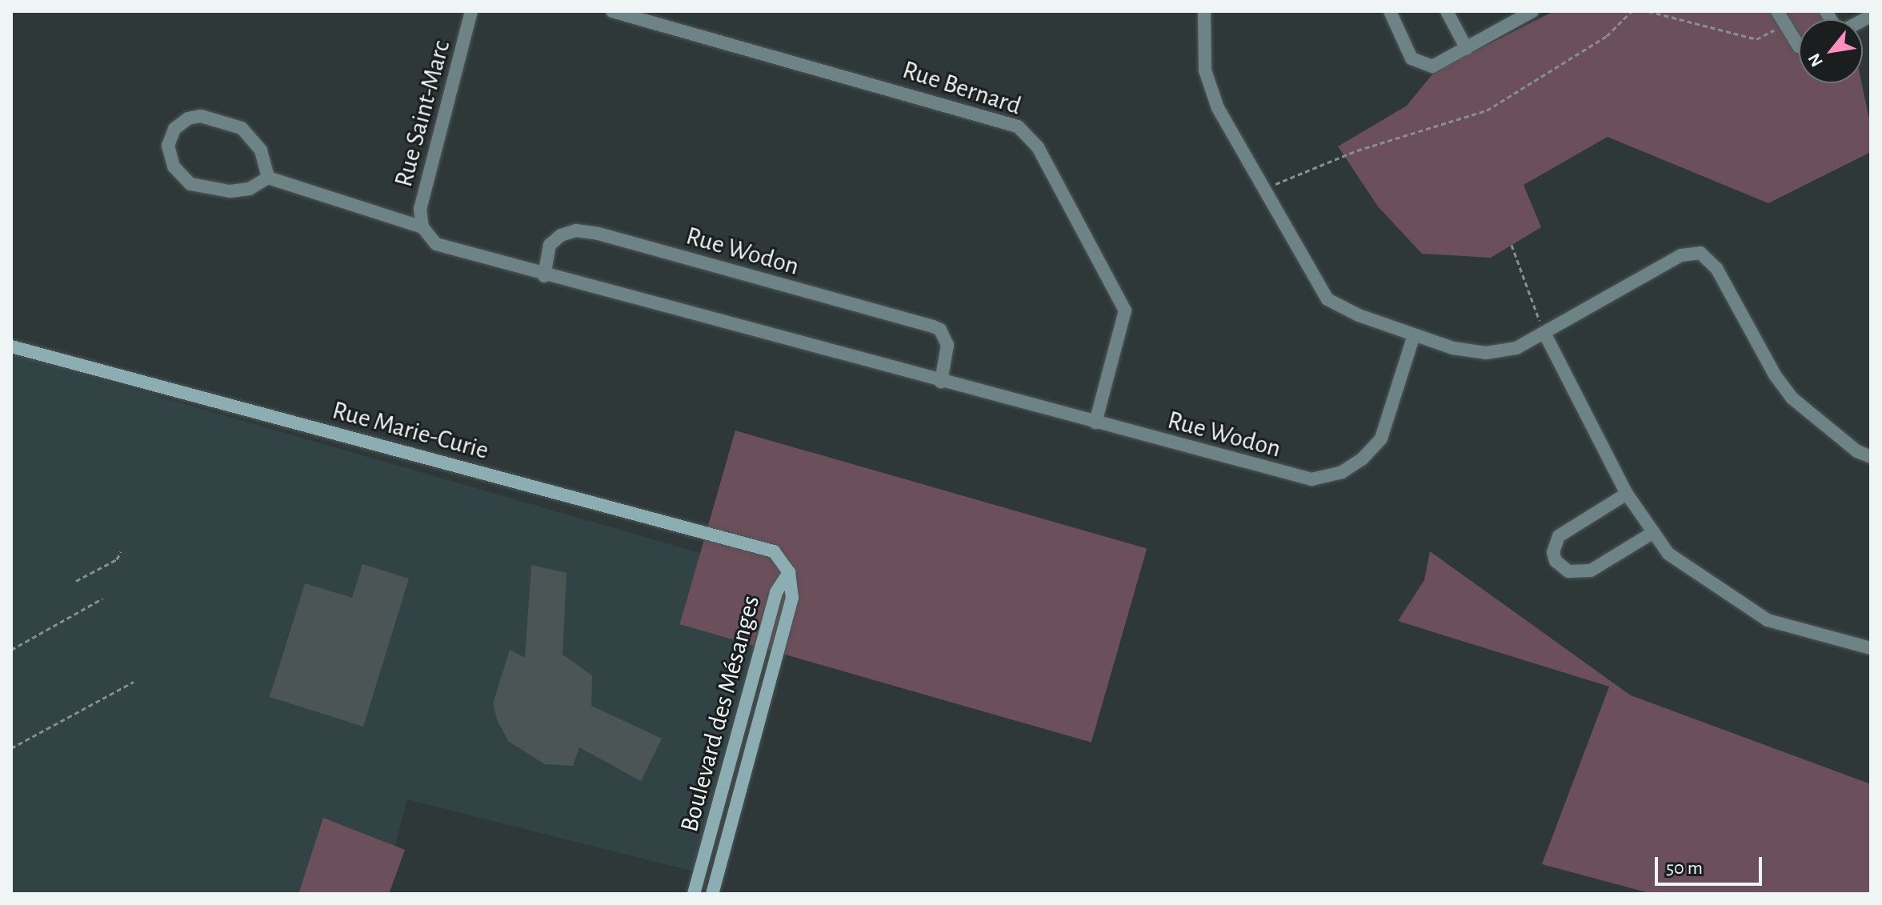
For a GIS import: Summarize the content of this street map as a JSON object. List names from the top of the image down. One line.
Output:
{"streets":{"street":["Rue Bernard","Rue Saint-Marc","Rue Wodon","Rue Marie-Curie","Boulevard des Mésanges"]},"crossings":[["Rue Bernard","Rue Wodon"],["Rue Saint-Marc","Rue Wodon"],["Rue Marie-Curie","Boulevard des Mésanges"]],"scale_bar":"50 m","north":"bottom left"}
